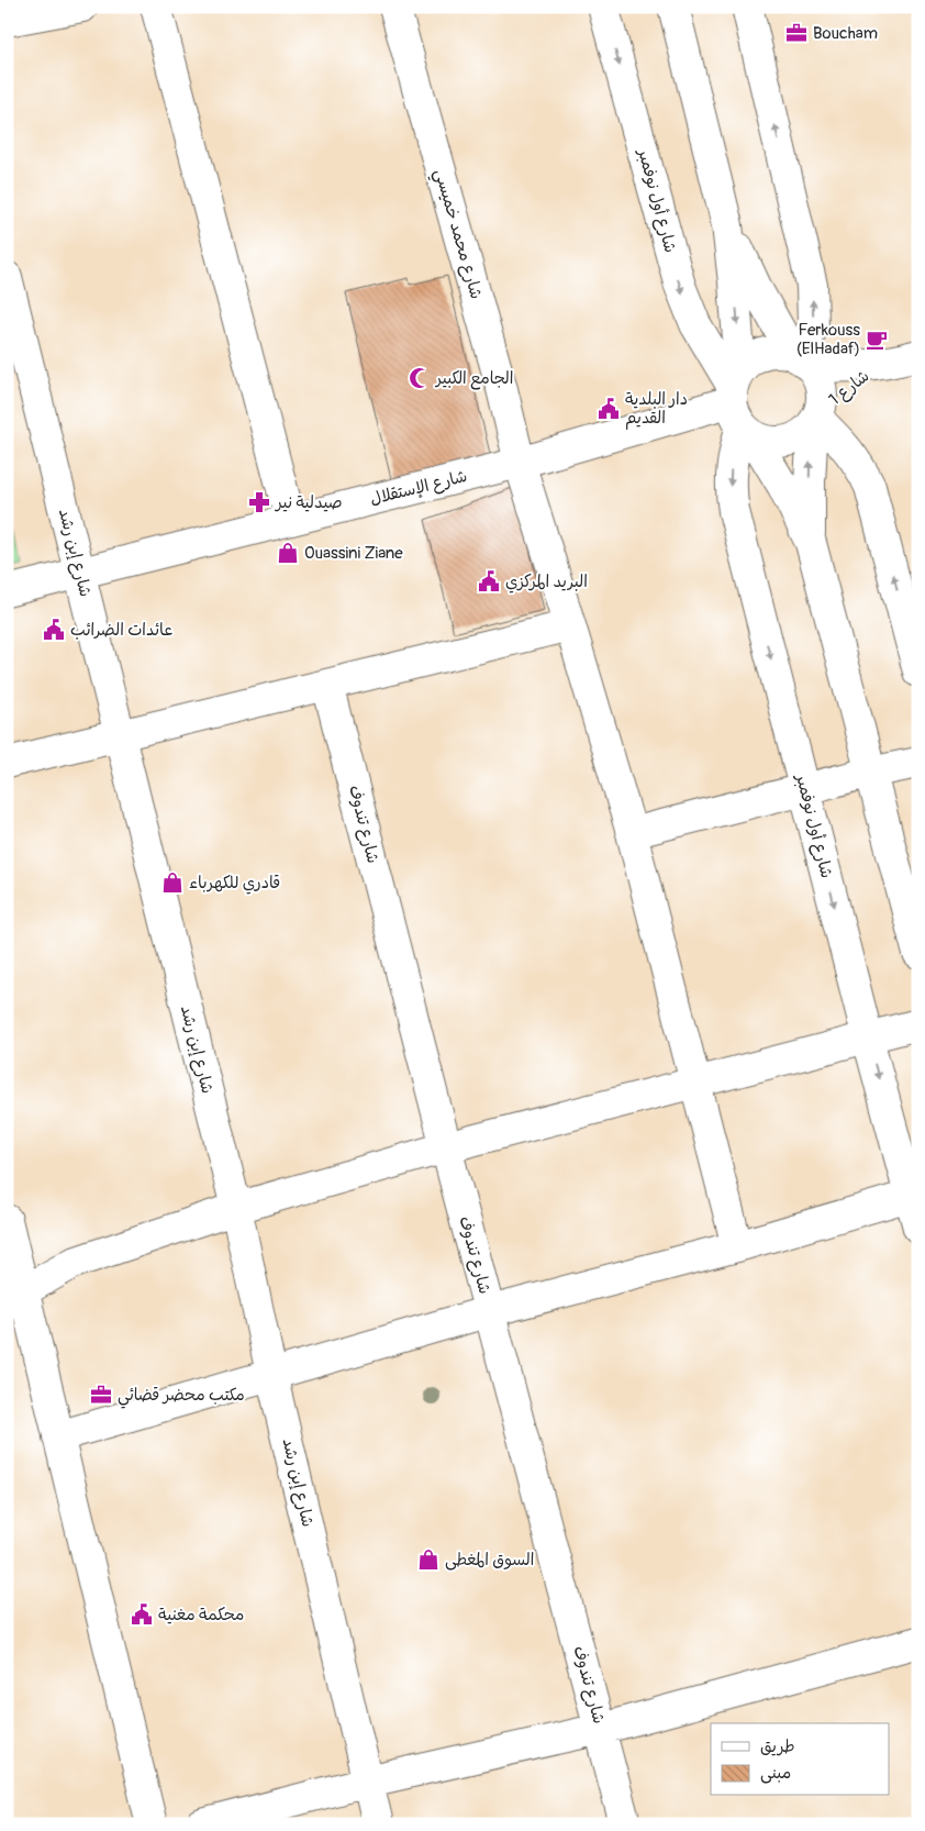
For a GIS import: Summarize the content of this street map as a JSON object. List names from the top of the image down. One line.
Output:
{"streets":{"street":["شارع أول نوفمبر","شارع محمد خميسي","شارع 1","شارع الإستقلال","شارع إبن رشد","شارع تندوف"]},"crossings":[["شارع أول نوفمبر","شارع 1"],["شارع أول نوفمبر","شارع الإستقلال"],["شارع محمد خميسي","شارع الإستقلال"],["شارع 1","شارع الإستقلال"],["شارع الإستقلال","شارع إبن رشد"]],"places":{"office":["Boucham","مكتب محضر قضائي"],"cafe":["Ferkouss (ElHadaf)"],"mosque":["الجامع الكبير"],"public building":["دار البلدية القديم","البريد المركزي","عائدات الضرائب","محكمة مغنية"],"pharmacy":["صيدلية نير"],"shop":["Ouassini Ziane","قادري للكهرباء","السوق المغطى"]},"legend":["طريق","مبنى"]}
